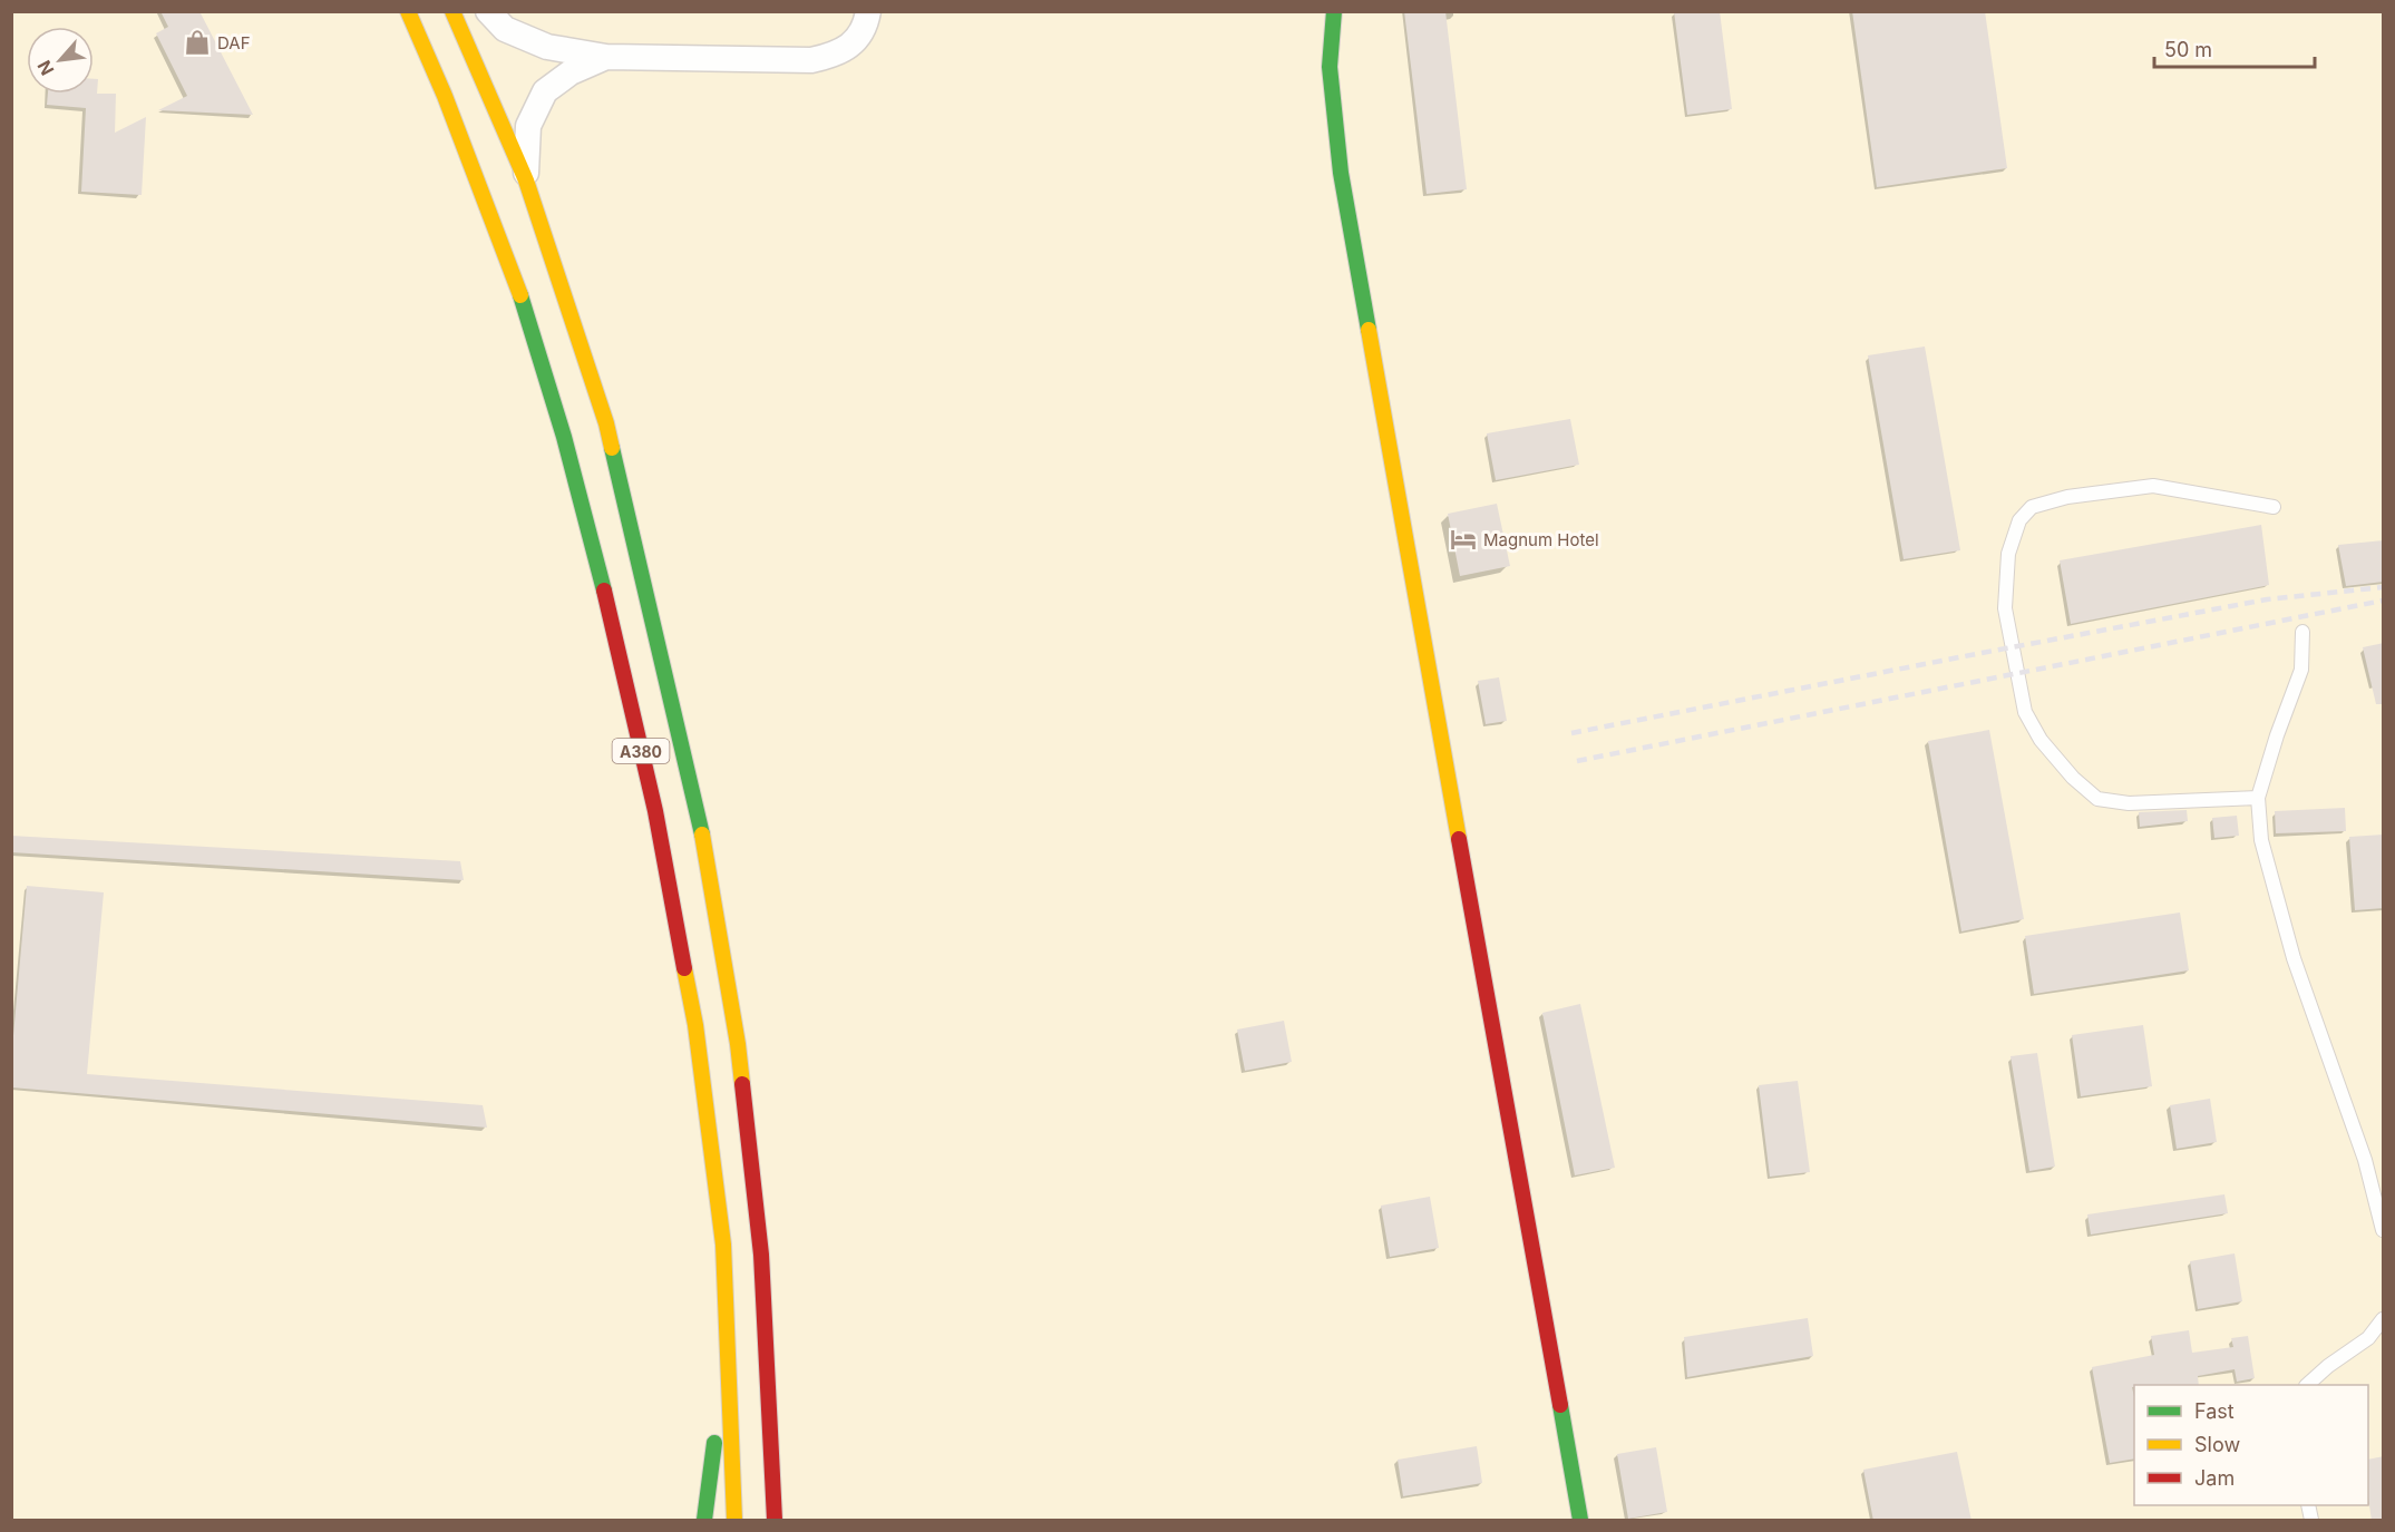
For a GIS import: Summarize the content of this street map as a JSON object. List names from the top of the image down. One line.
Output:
{"streets":{"main road":["A380"]},"places":{"shop":["DAF"],"hotel":["Magnum Hotel"]},"legend":["Fast","Slow","Jam"],"scale_bar":"50 m","north":"bottom left"}
